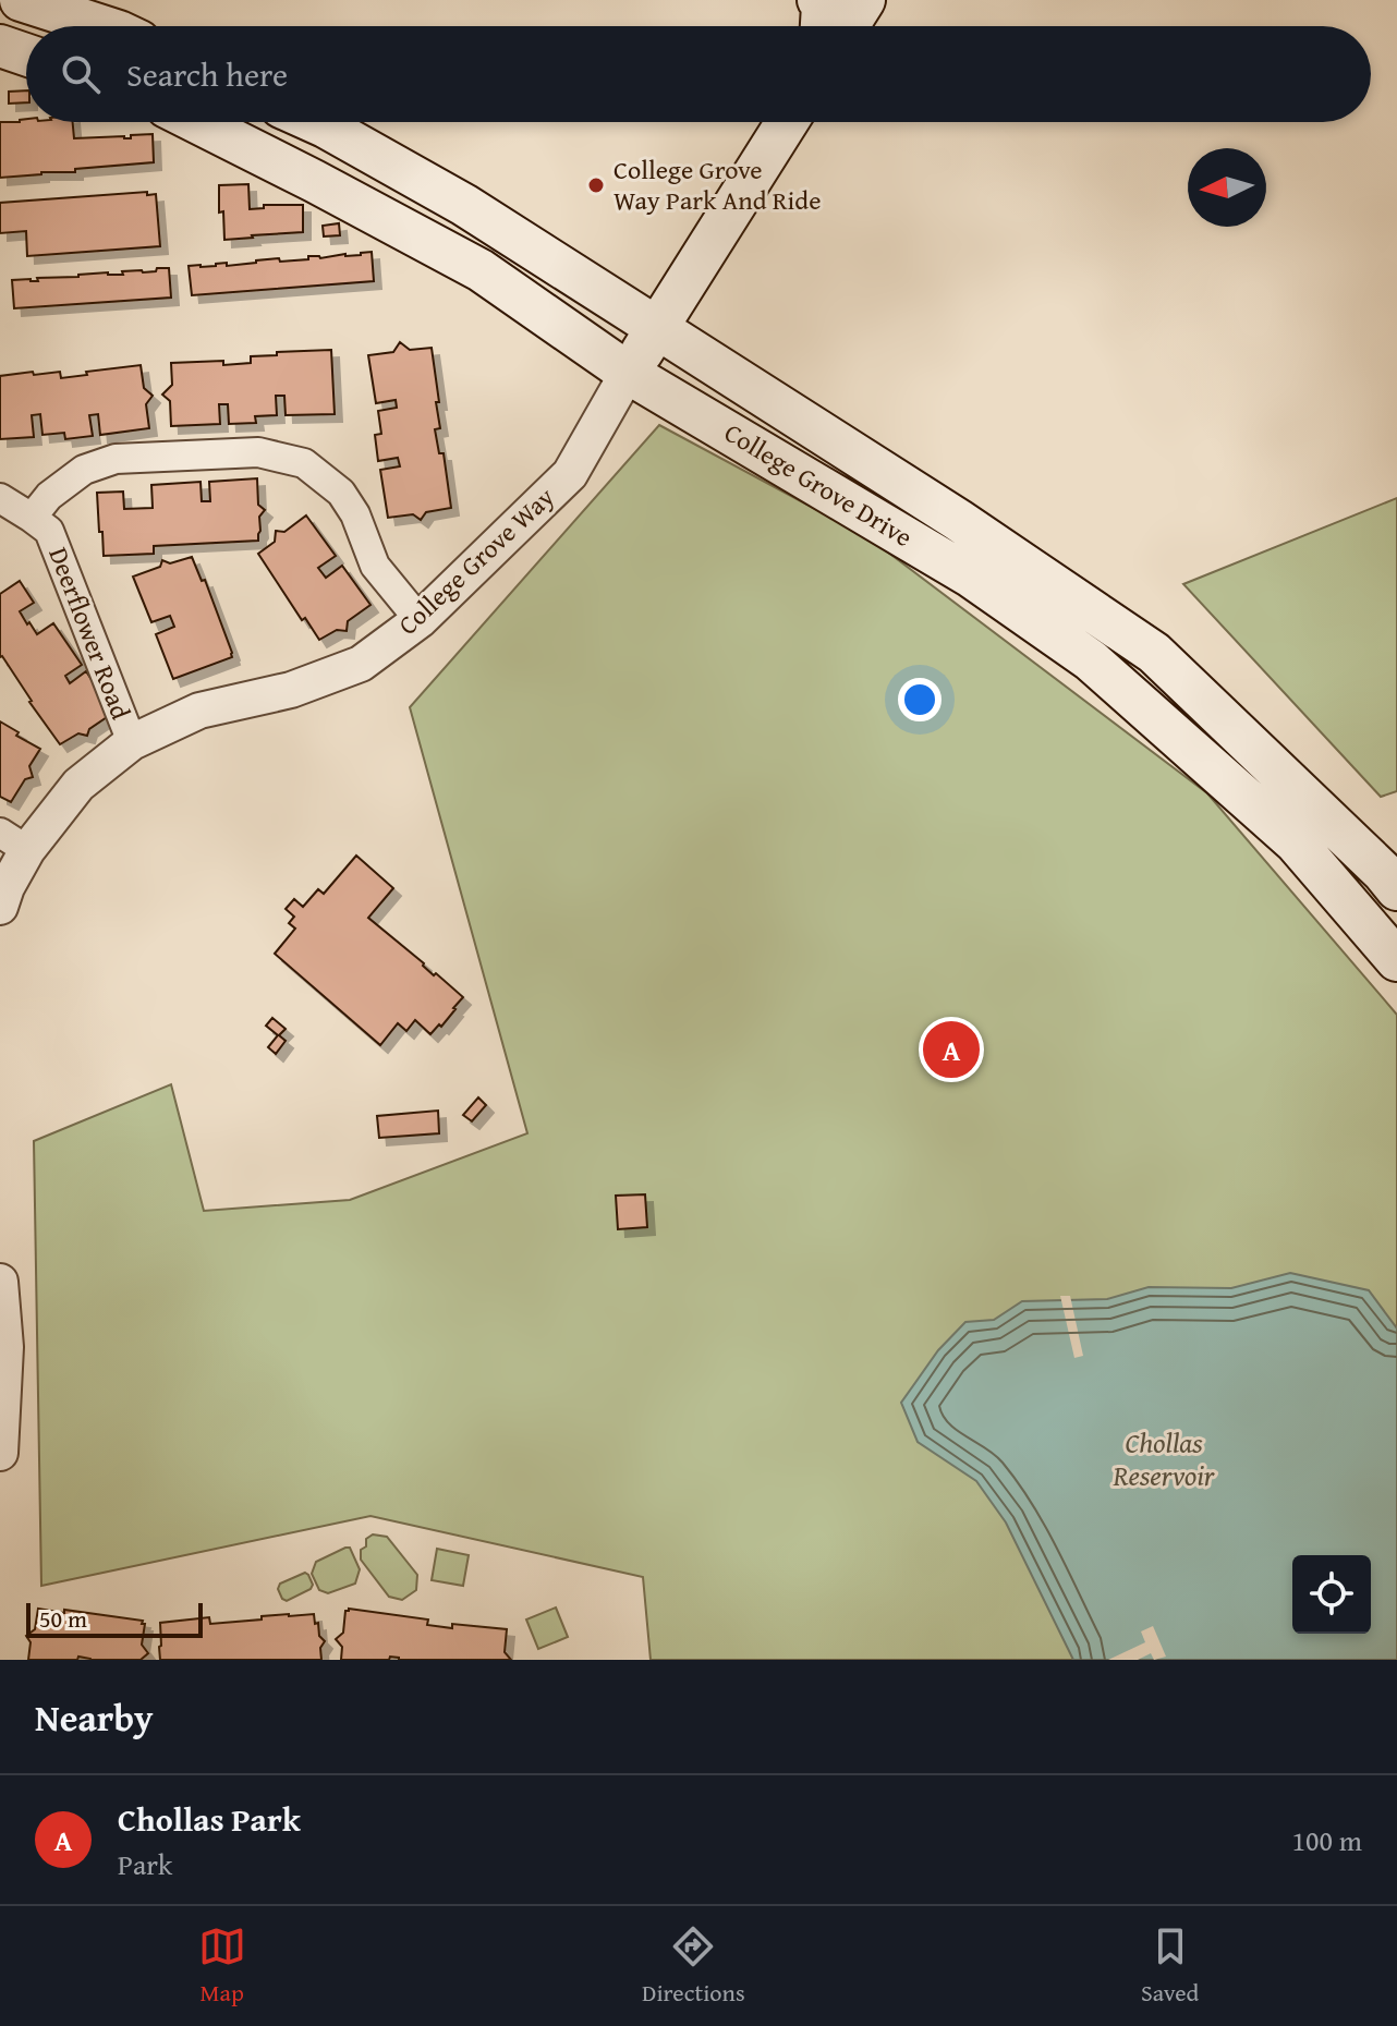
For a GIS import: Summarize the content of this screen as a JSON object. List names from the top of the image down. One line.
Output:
{"streets":{"main road":["College Grove Drive","College Grove Way"],"street":["Deerflower Road"]},"crossings":[["College Grove Drive","College Grove Way"],["College Grove Way","Deerflower Road"]],"water":["Chollas Reservoir"],"places":["College Grove Way Park And Ride"],"scale_bar":"50 m","north":"left","page":{"search":"Search here","pins":"A","scale":"50 m","heading":"Nearby","list":[{"mark":"A","name":"Chollas Park","note":"Park","value":"100 m"}],"nav":["Map","Directions","Saved"]}}
